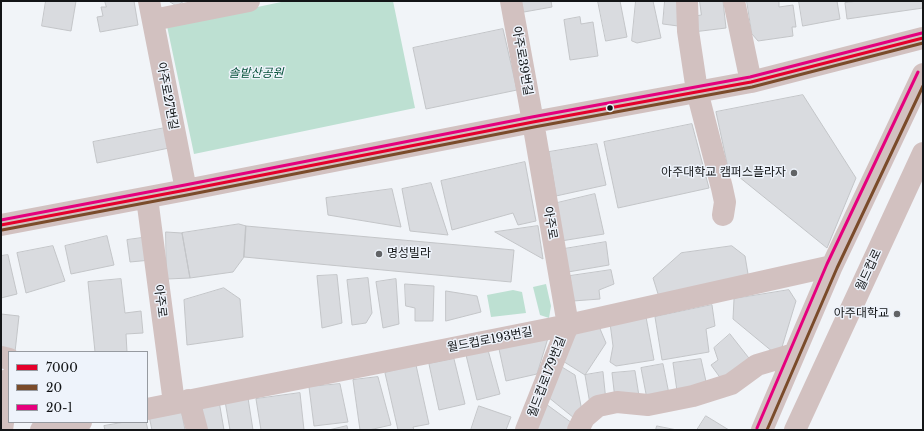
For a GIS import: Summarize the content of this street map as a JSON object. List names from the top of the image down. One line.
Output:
{"streets":{"street":["아주로39번길","아주로27번길","아주로","월드컵로","월드컵로193번길","월드컵로179번길"]},"crossings":[["아주로39번길","아주로"],["아주로","월드컵로193번길"],["아주로","월드컵로179번길"],["월드컵로193번길","월드컵로179번길"]],"parks":["솔밭산공원"],"places":["아주대학교 캠퍼스플라자","명성빌라","아주대학교"],"lines":["transit line 20-1","transit line 7000","transit line 20"],"legend":["7000","20","20-1"]}
